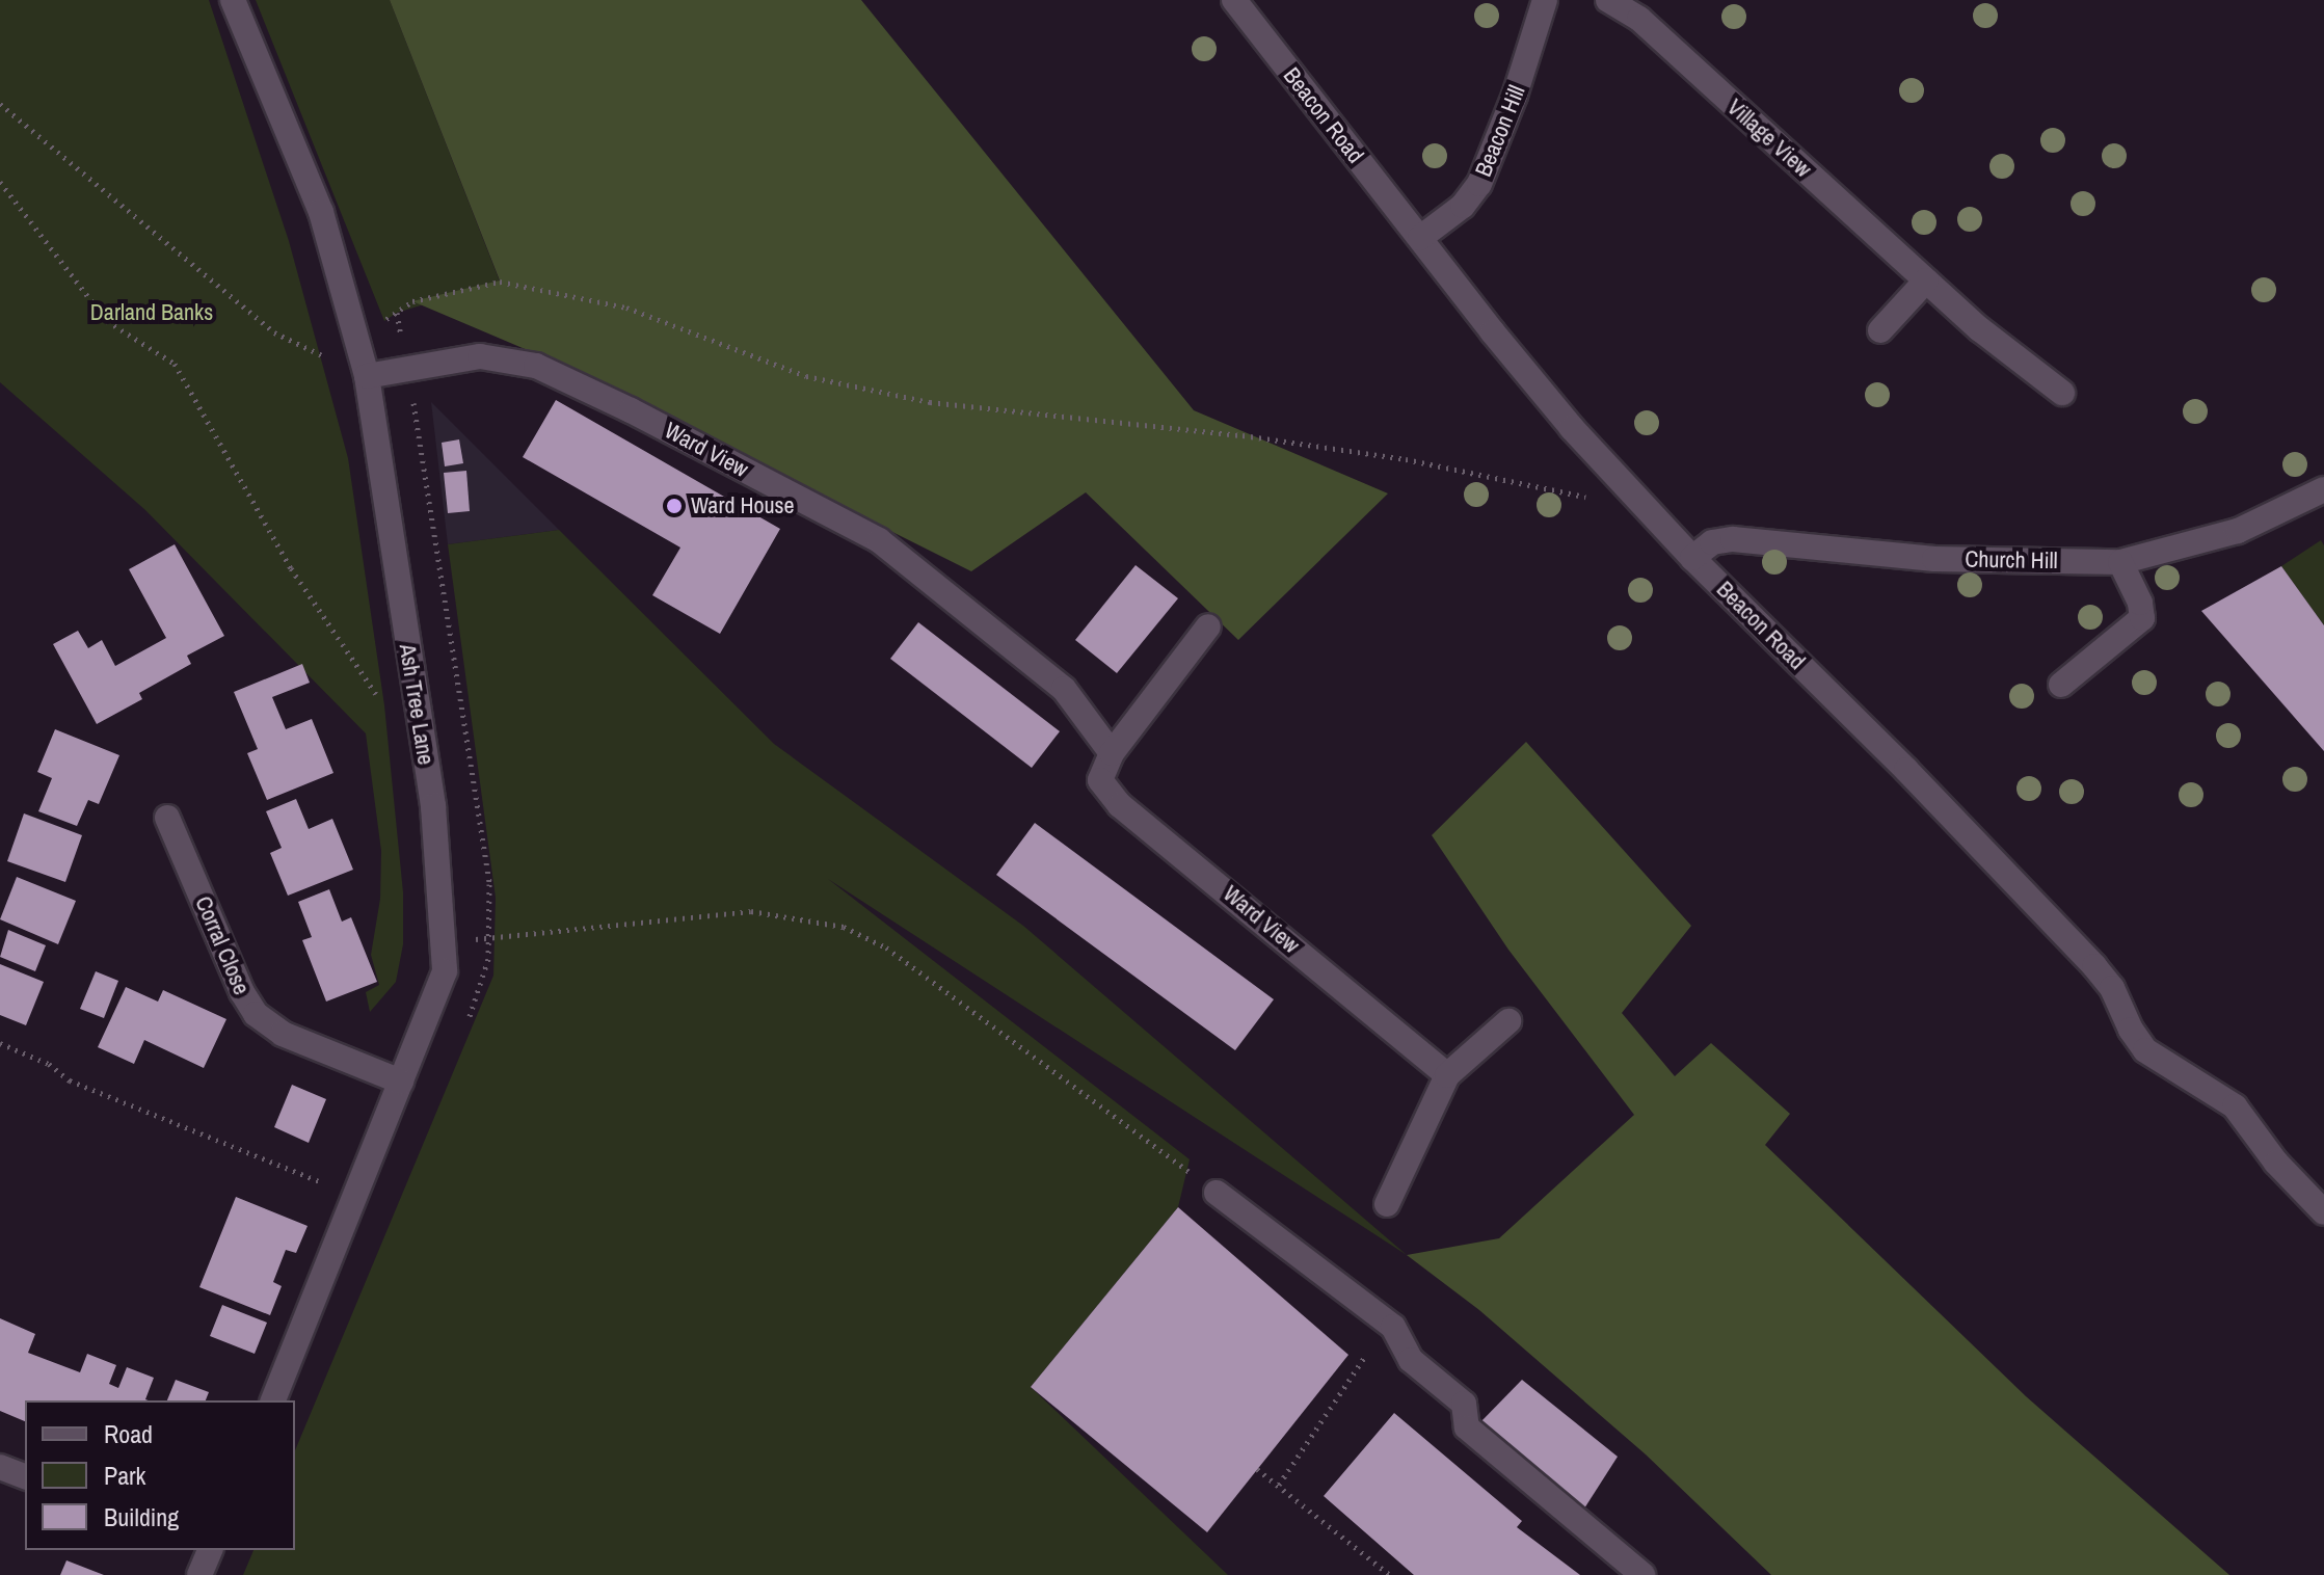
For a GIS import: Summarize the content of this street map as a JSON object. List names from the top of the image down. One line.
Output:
{"streets":{"street":["Beacon Road","Beacon Hill","Village View","Ward View","Church Hill","Ash Tree Lane","Corral Close"]},"crossings":[["Beacon Road","Beacon Hill"],["Beacon Road","Church Hill"],["Ward View","Ash Tree Lane"],["Ash Tree Lane","Corral Close"]],"parks":["Darland Banks"],"places":["Ward House"],"legend":["Road","Park","Building"]}
